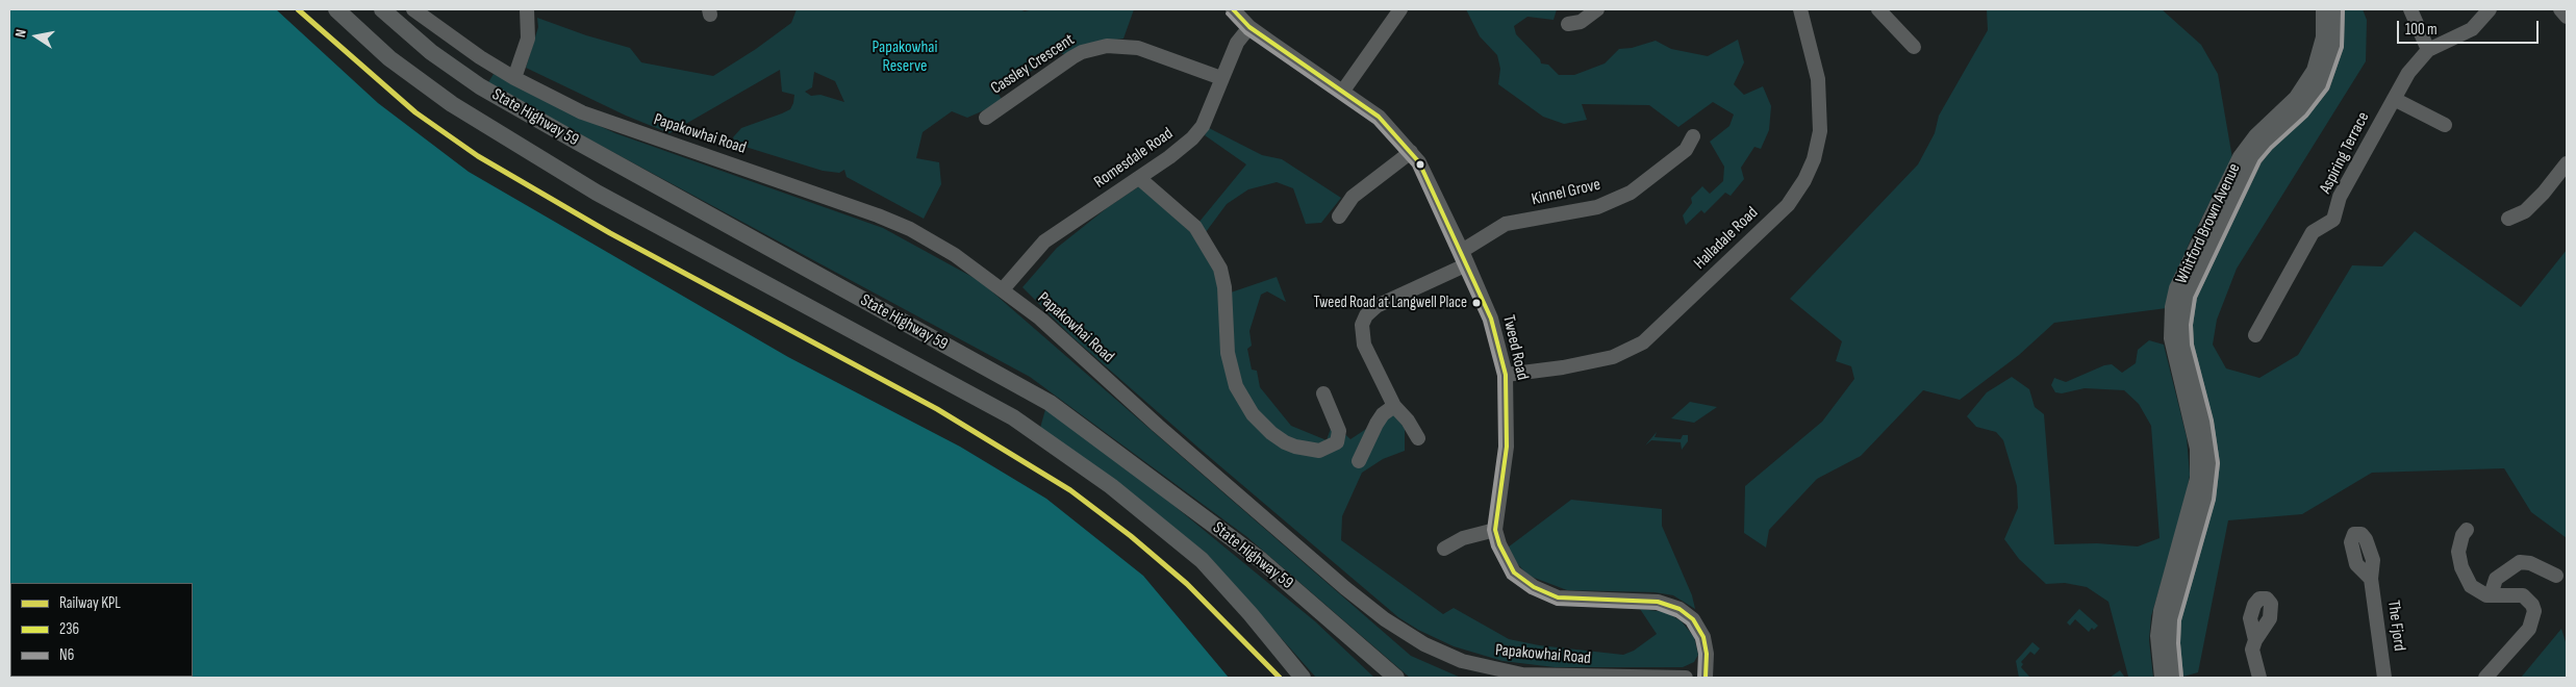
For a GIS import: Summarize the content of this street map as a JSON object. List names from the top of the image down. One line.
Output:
{"streets":{"main road":["State Highway 59","Whitford Brown Avenue"],"street":["Cassley Crescent","Papakowhai Road","Aspiring Terrace","Romesdale Road","Kinnel Grove","Halladale Road","Tweed Road","The Fjord"]},"crossings":[["Cassley Crescent","Romesdale Road"],["Papakowhai Road","Romesdale Road"],["Romesdale Road","Tweed Road"],["Kinnel Grove","Tweed Road"],["Halladale Road","Tweed Road"]],"parks":["Papakowhai Reserve"],"places":["Tweed Road at Langwell Place"],"lines":["rail line KPL","transit line 236","transit line N6"],"legend":["Railway KPL","236","N6"],"scale_bar":"100 m","north":"left"}
